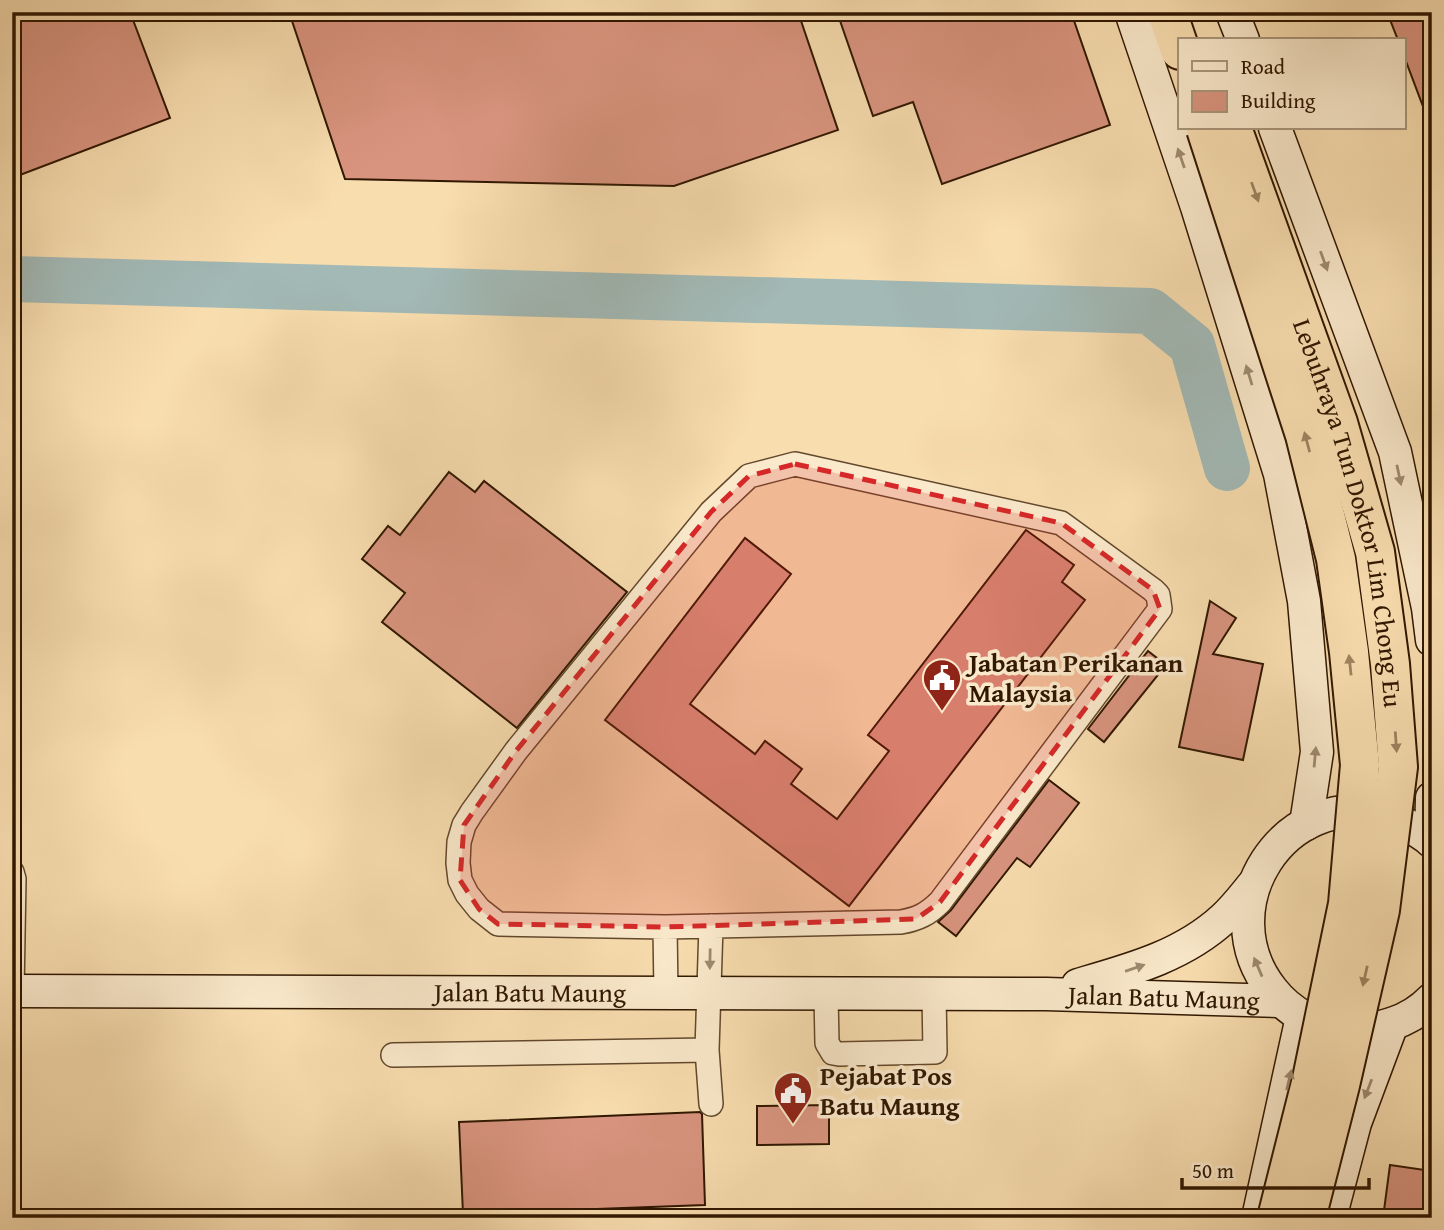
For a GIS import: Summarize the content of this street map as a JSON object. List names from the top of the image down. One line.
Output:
{"streets":{"highway":["Lebuhraya Tun Doktor Lim Chong Eu"],"main road":["Jalan Batu Maung"]},"places":{"public building":["Jabatan Perikanan Malaysia","Pejabat Pos Batu Maung"]},"legend":["Road","Building"],"scale_bar":"50 m"}
